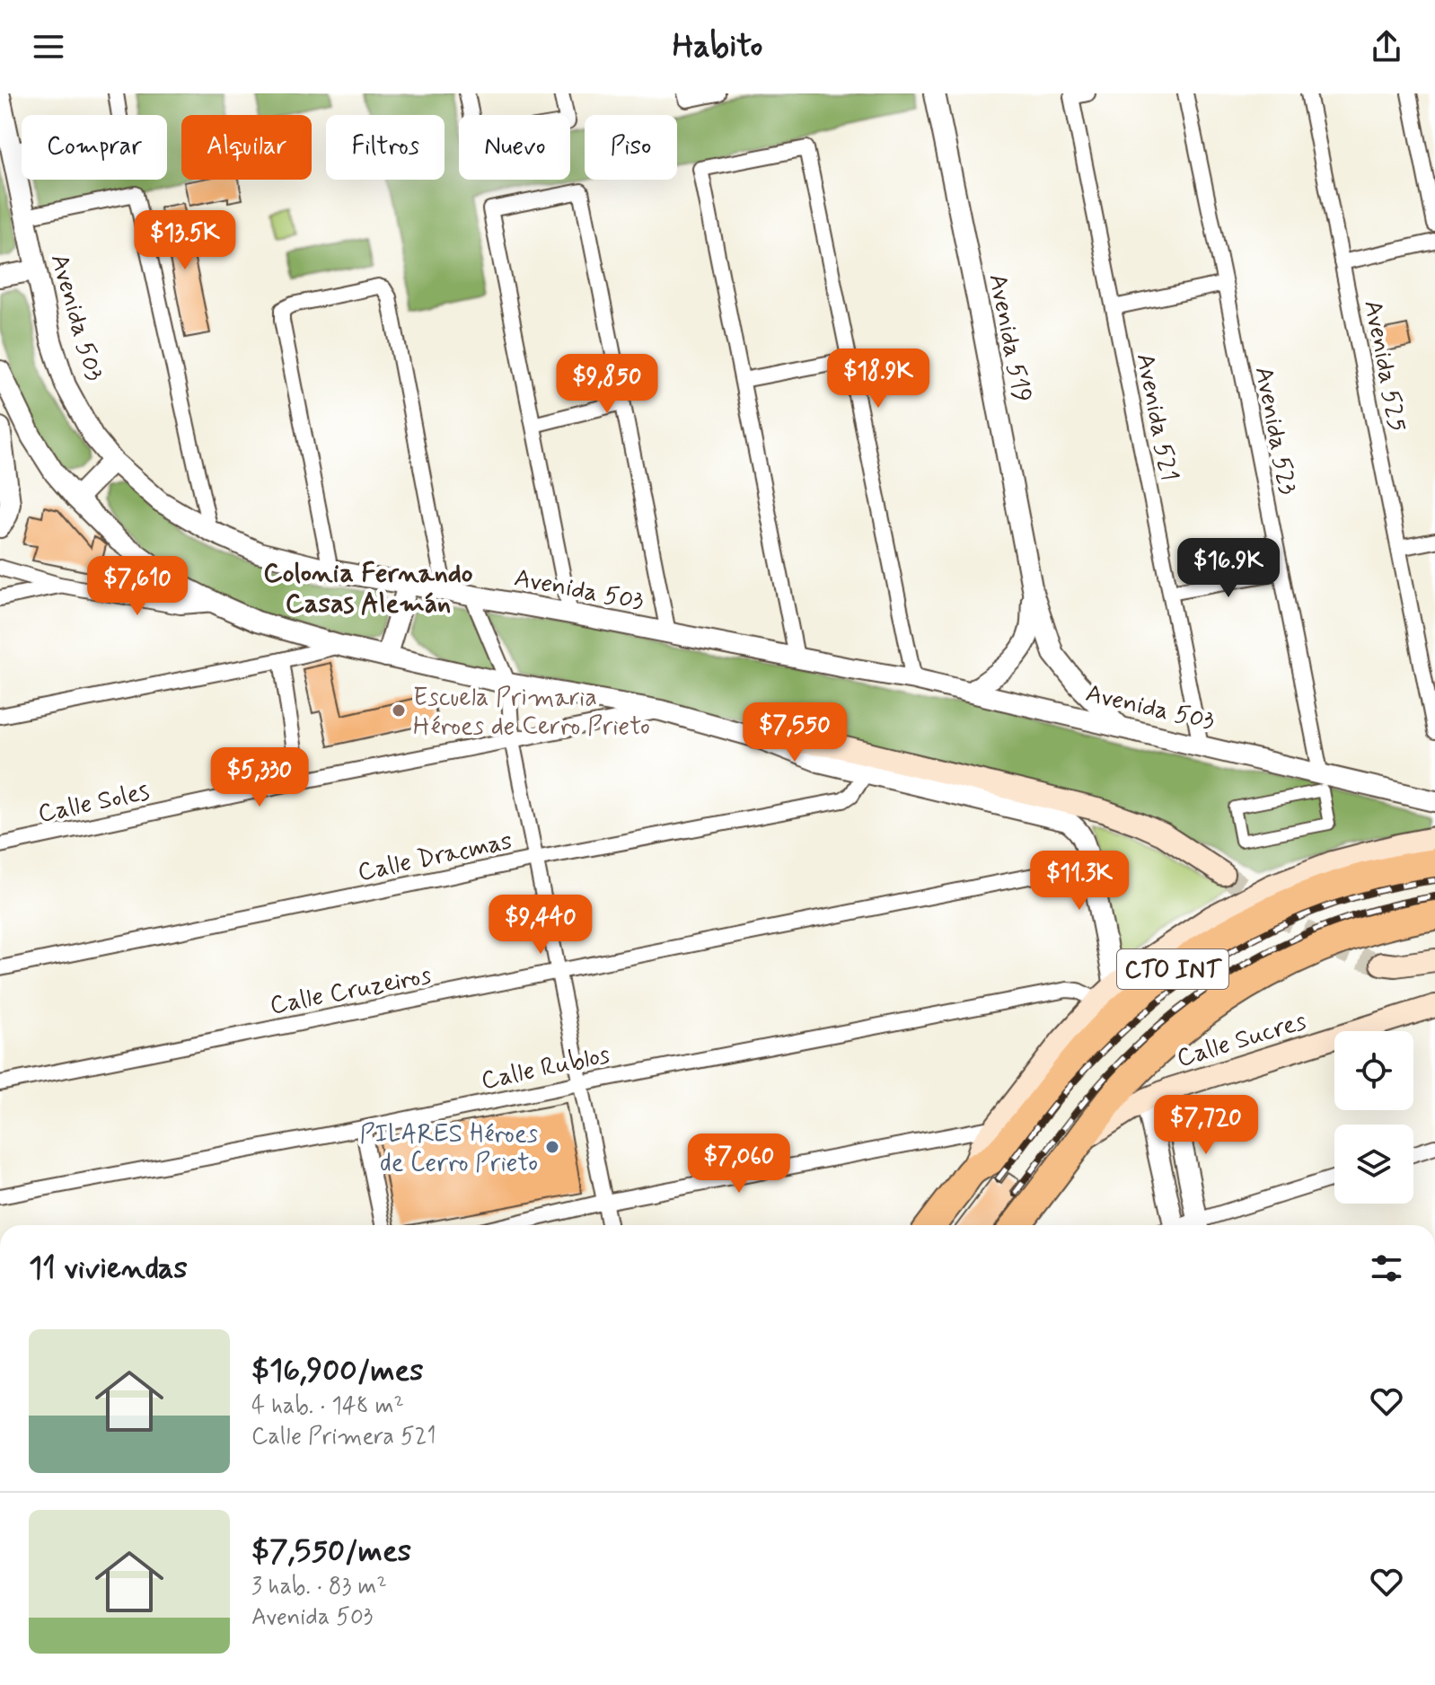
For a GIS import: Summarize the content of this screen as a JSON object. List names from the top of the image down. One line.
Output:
{"streets":{"highway":["CTO INT"],"main road":["Calle Sucres"],"street":["Avenida 503","Avenida 519","Avenida 525","Avenida 521","Avenida 523","Calle Soles","Calle Dracmas","Calle Cruzeiros","Calle Rublos"]},"crossings":[["Avenida 503","Avenida 519"],["Avenida 503","Avenida 521"],["Avenida 503","Avenida 523"],["CTO INT","Calle Sucres"],["CTO INT","Calle Rublos"]],"districts":["Colonia Fernando Casas Alemán"],"places":["Escuela Primaria Héroes de Cerro Prieto","PILARES Héroes de Cerro Prieto"],"page":{"header":"Habito","chip":["Comprar","Alquilar","Filtros","Nuevo","Piso"],"price":["$13.5K","$18.9K","$9,850","$16.9K","$7,610","$7,550","$5,330","$11.3K","$9,440","$7,720","$7,060"],"heading":"11 viviendas","list":[{"name":"$16,900/mes","note":"4 hab. · 148 m² · Calle Primera 521"},{"name":"$7,550/mes","note":"3 hab. · 83 m² · Avenida 503"}]}}
